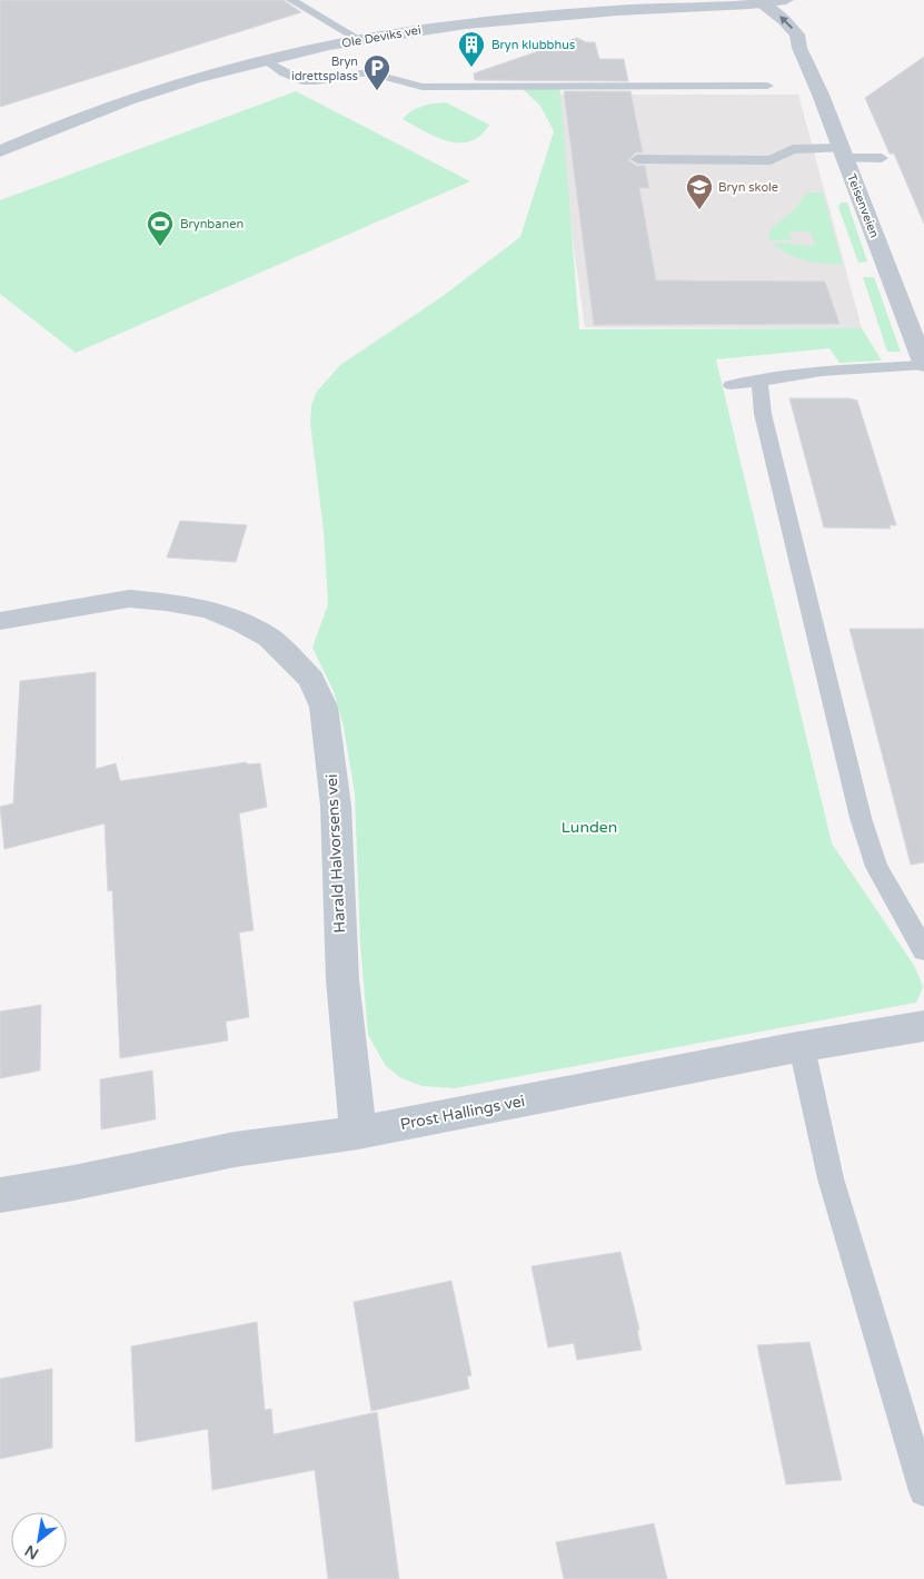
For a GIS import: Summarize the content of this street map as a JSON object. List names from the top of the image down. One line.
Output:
{"streets":{"street":["Ole Deviks vei","Teisenveien","Harald Halvorsens vei","Prost Hallings vei"]},"crossings":[["Ole Deviks vei","Teisenveien"],["Harald Halvorsens vei","Prost Hallings vei"]],"parks":["Lunden"],"places":{"building":["Bryn klubbhus"],"parking":["Bryn idrettsplass"],"school or university":["Bryn skole"],"sports":["Brynbanen"]},"north":"bottom left"}
